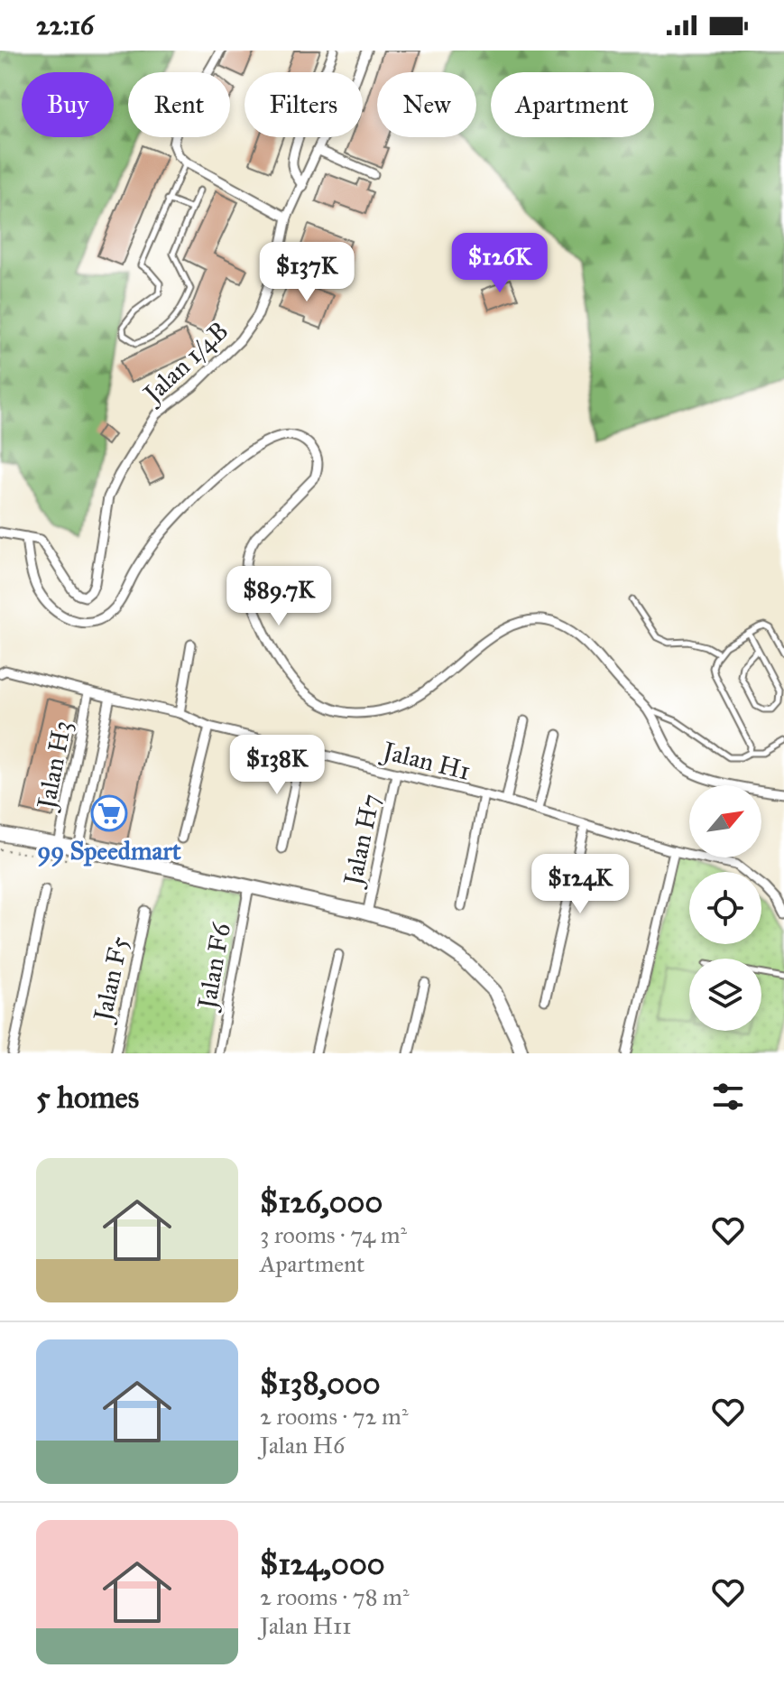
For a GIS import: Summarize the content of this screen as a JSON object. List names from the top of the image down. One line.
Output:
{"streets":{"street":["Jalan 1/4B","Jalan H1","Jalan H3","Jalan H7","Jalan F6","Jalan F5"]},"crossings":[["Jalan H1","Jalan H3"],["Jalan H1","Jalan H7"]],"places":{"supermarket":["99 Speedmart"]},"north":"top right","page":{"status":"22:16","chip":["Buy","Rent","Filters","New","Apartment"],"price":["$126K","$137K","$89.7K","$138K","$124K"],"heading":"5 homes","list":[{"name":"$126,000","note":"3 rooms · 74 m² · Apartment"},{"name":"$138,000","note":"2 rooms · 72 m² · Jalan H6"},{"name":"$124,000","note":"2 rooms · 78 m² · Jalan H11"}]}}
